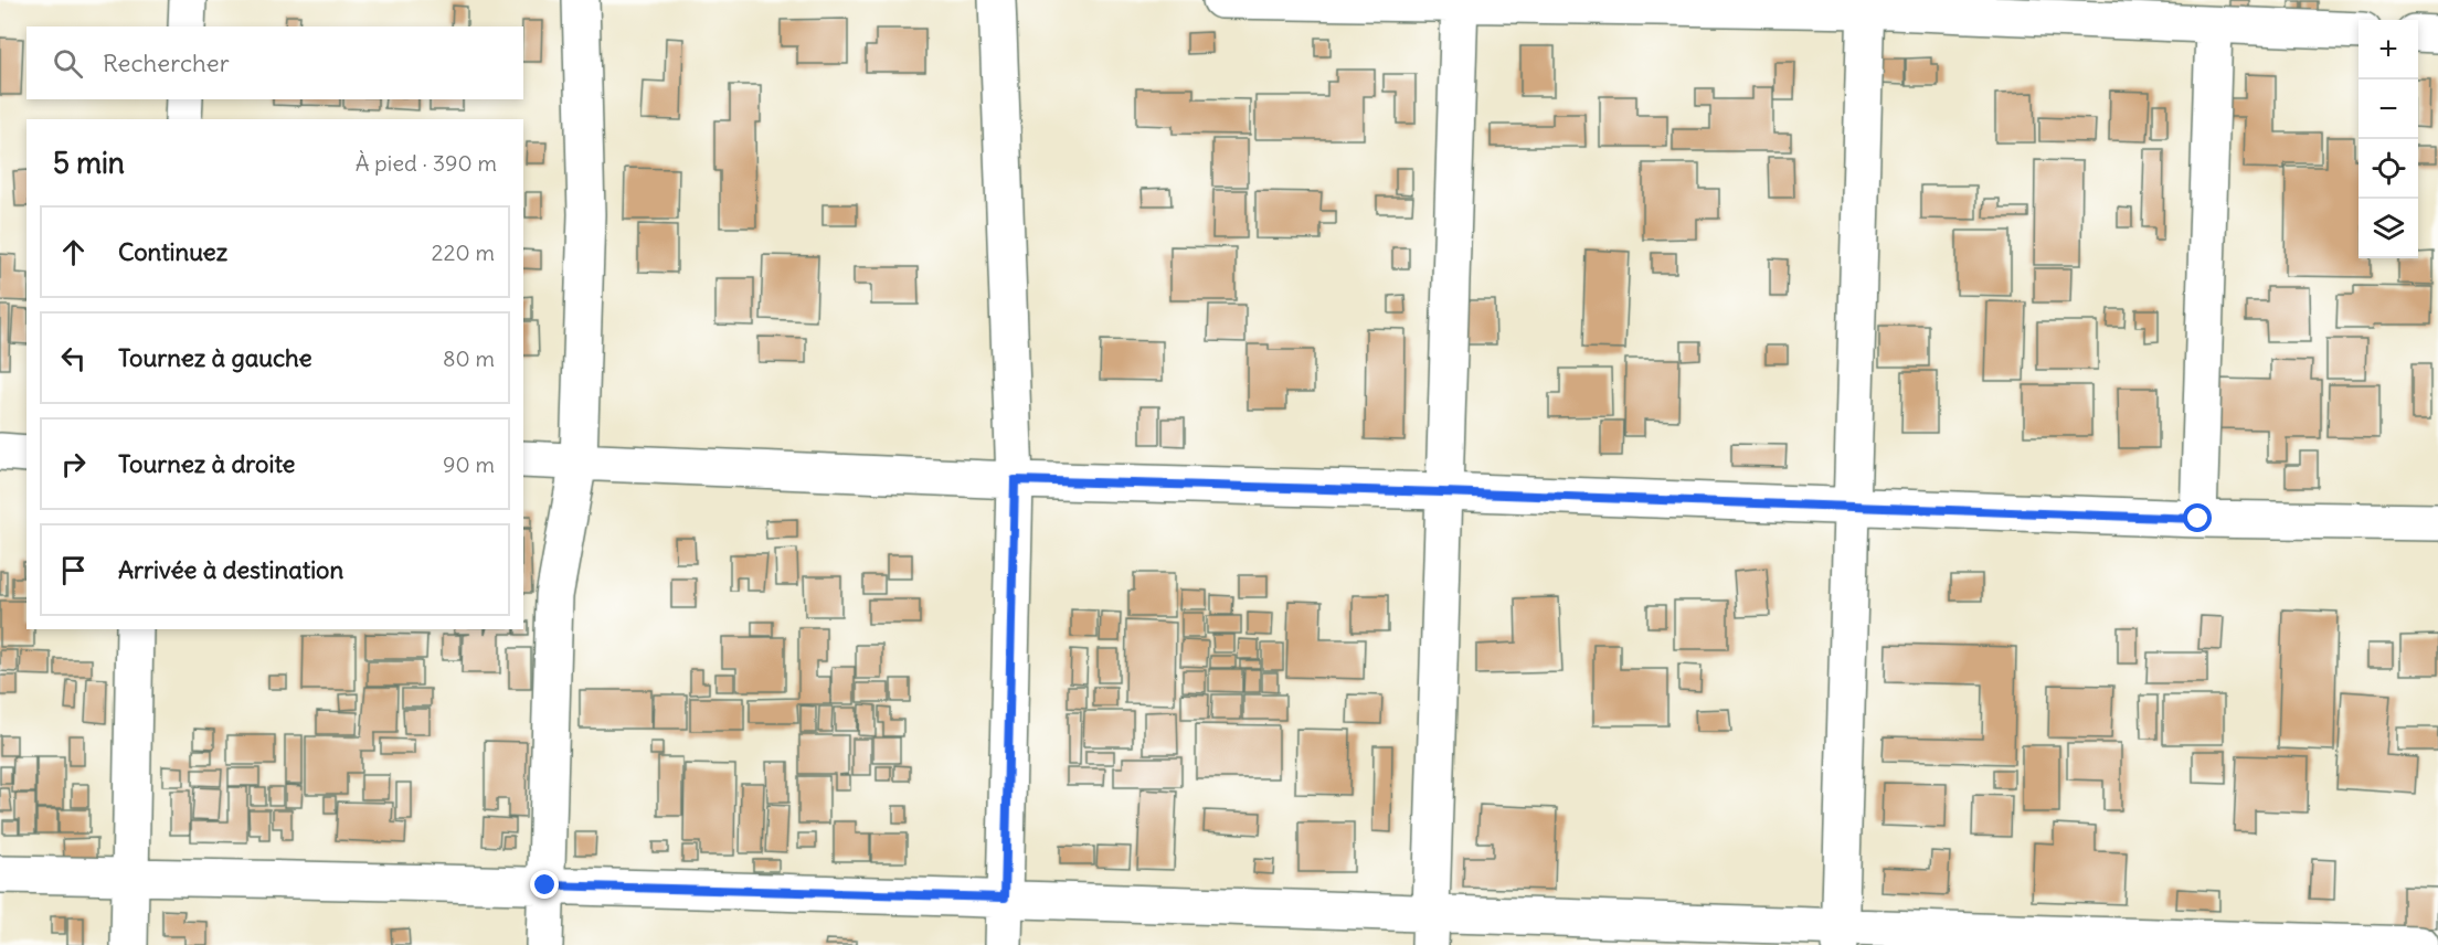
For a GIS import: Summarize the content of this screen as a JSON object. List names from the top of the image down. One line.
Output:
{"page":{"map_buttons":["+","−"],"search":"Rechercher","heading":["5 min","À pied · 390 m"],"list":[["Continuez","220 m"],["Tournez à gauche","80 m"],["Tournez à droite","90 m"],"Arrivée à destination"]}}
